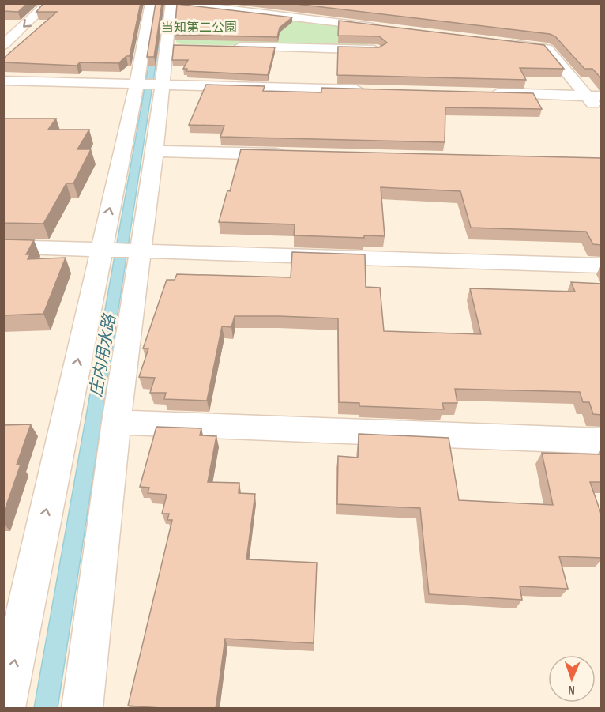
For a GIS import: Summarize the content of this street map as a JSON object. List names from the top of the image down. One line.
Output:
{"water":["庄内用水路"],"parks":["当知第二公園"],"north":"bottom"}
